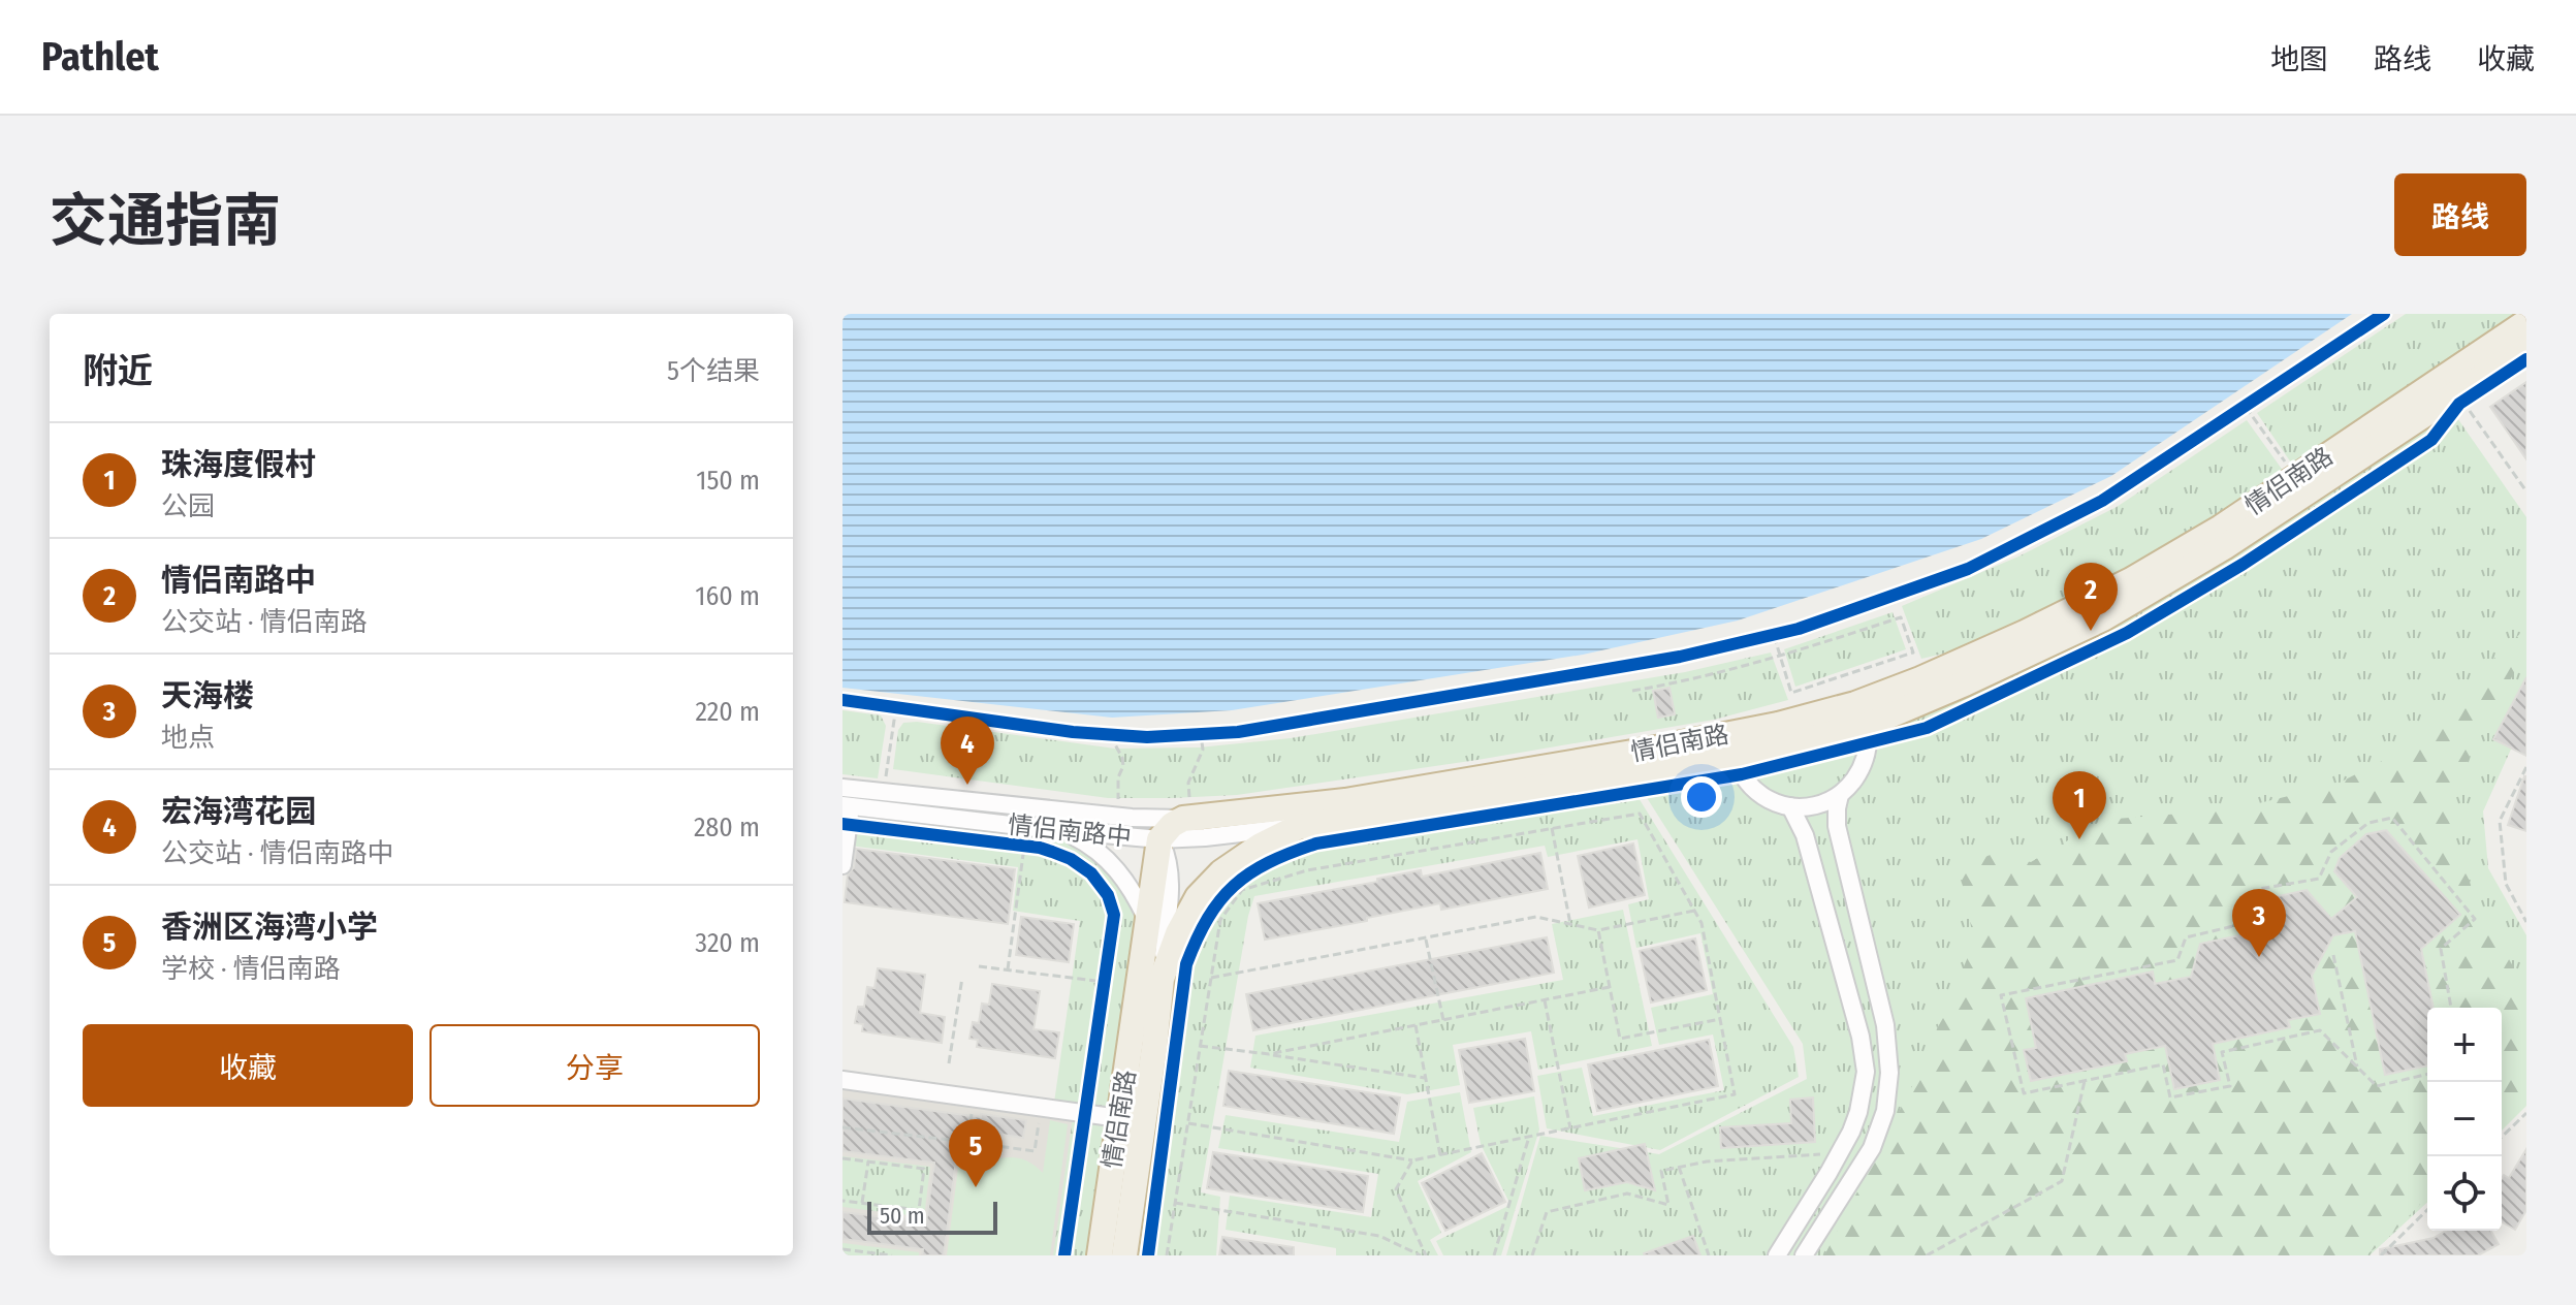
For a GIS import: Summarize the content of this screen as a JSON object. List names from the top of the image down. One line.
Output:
{"streets":{"highway":["情侣南路"],"street":["情侣南路中"]},"crossings":[["情侣南路","情侣南路中"]],"scale_bar":"50 m","page":{"header":"Pathlet","nav":["地图","路线","收藏"],"title":"交通指南","buttons":["路线",["收藏","分享"]],"heading":["附近","5个结果"],"list":[{"mark":"1","name":"珠海度假村","note":"公园","value":"150 m"},{"mark":"2","name":"情侣南路中","note":"公交站 · 情侣南路","value":"160 m"},{"mark":"3","name":"天海楼","note":"地点","value":"220 m"},{"mark":"4","name":"宏海湾花园","note":"公交站 · 情侣南路中","value":"280 m"},{"mark":"5","name":"香洲区海湾小学","note":"学校 · 情侣南路","value":"320 m"}],"pins":["2","4","1","3","5"],"map_buttons":["+","−"],"scale":"50 m"}}
